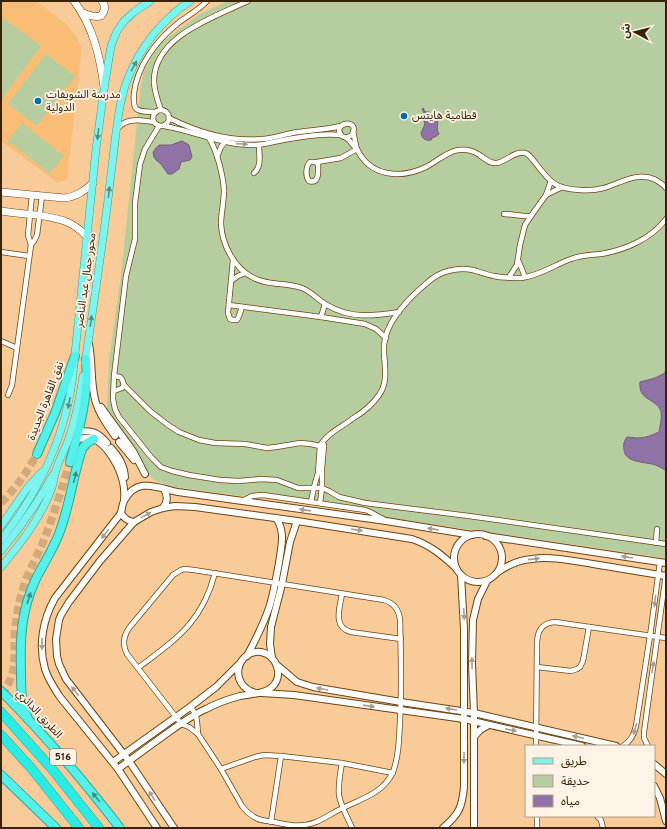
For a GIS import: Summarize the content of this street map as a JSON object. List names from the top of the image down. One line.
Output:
{"streets":{"highway":["نفق القاهرة الجديدة","الطريق الدائري","516"],"main road":["محور جمال عبد الناصر"]},"crossings":[["محور جمال عبد الناصر","نفق القاهرة الجديدة"]],"places":["مدرسة الشويفات الدولية","قطامية هايتس"],"legend":["طريق","حديقة","مياه"],"north":"left"}
